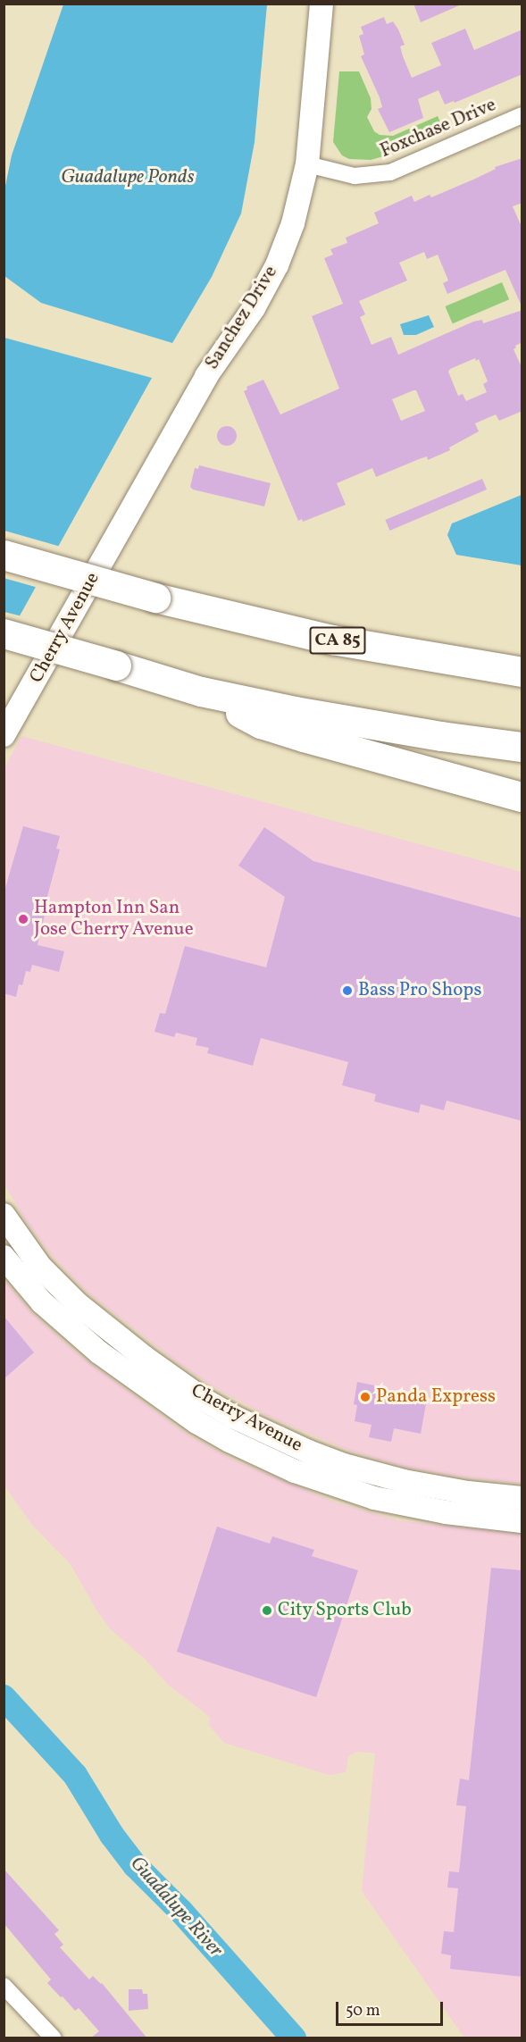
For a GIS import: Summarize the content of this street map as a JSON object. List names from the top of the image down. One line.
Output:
{"streets":{"highway":["CA 85"],"street":["Foxchase Drive","Sanchez Drive","Cherry Avenue"]},"crossings":[["Foxchase Drive","Sanchez Drive"],["Sanchez Drive","Cherry Avenue"]],"water":["Guadalupe Ponds","Guadalupe River"],"places":["Hampton Inn San Jose Cherry Avenue","Bass Pro Shops","Panda Express","City Sports Club"],"scale_bar":"50 m"}
